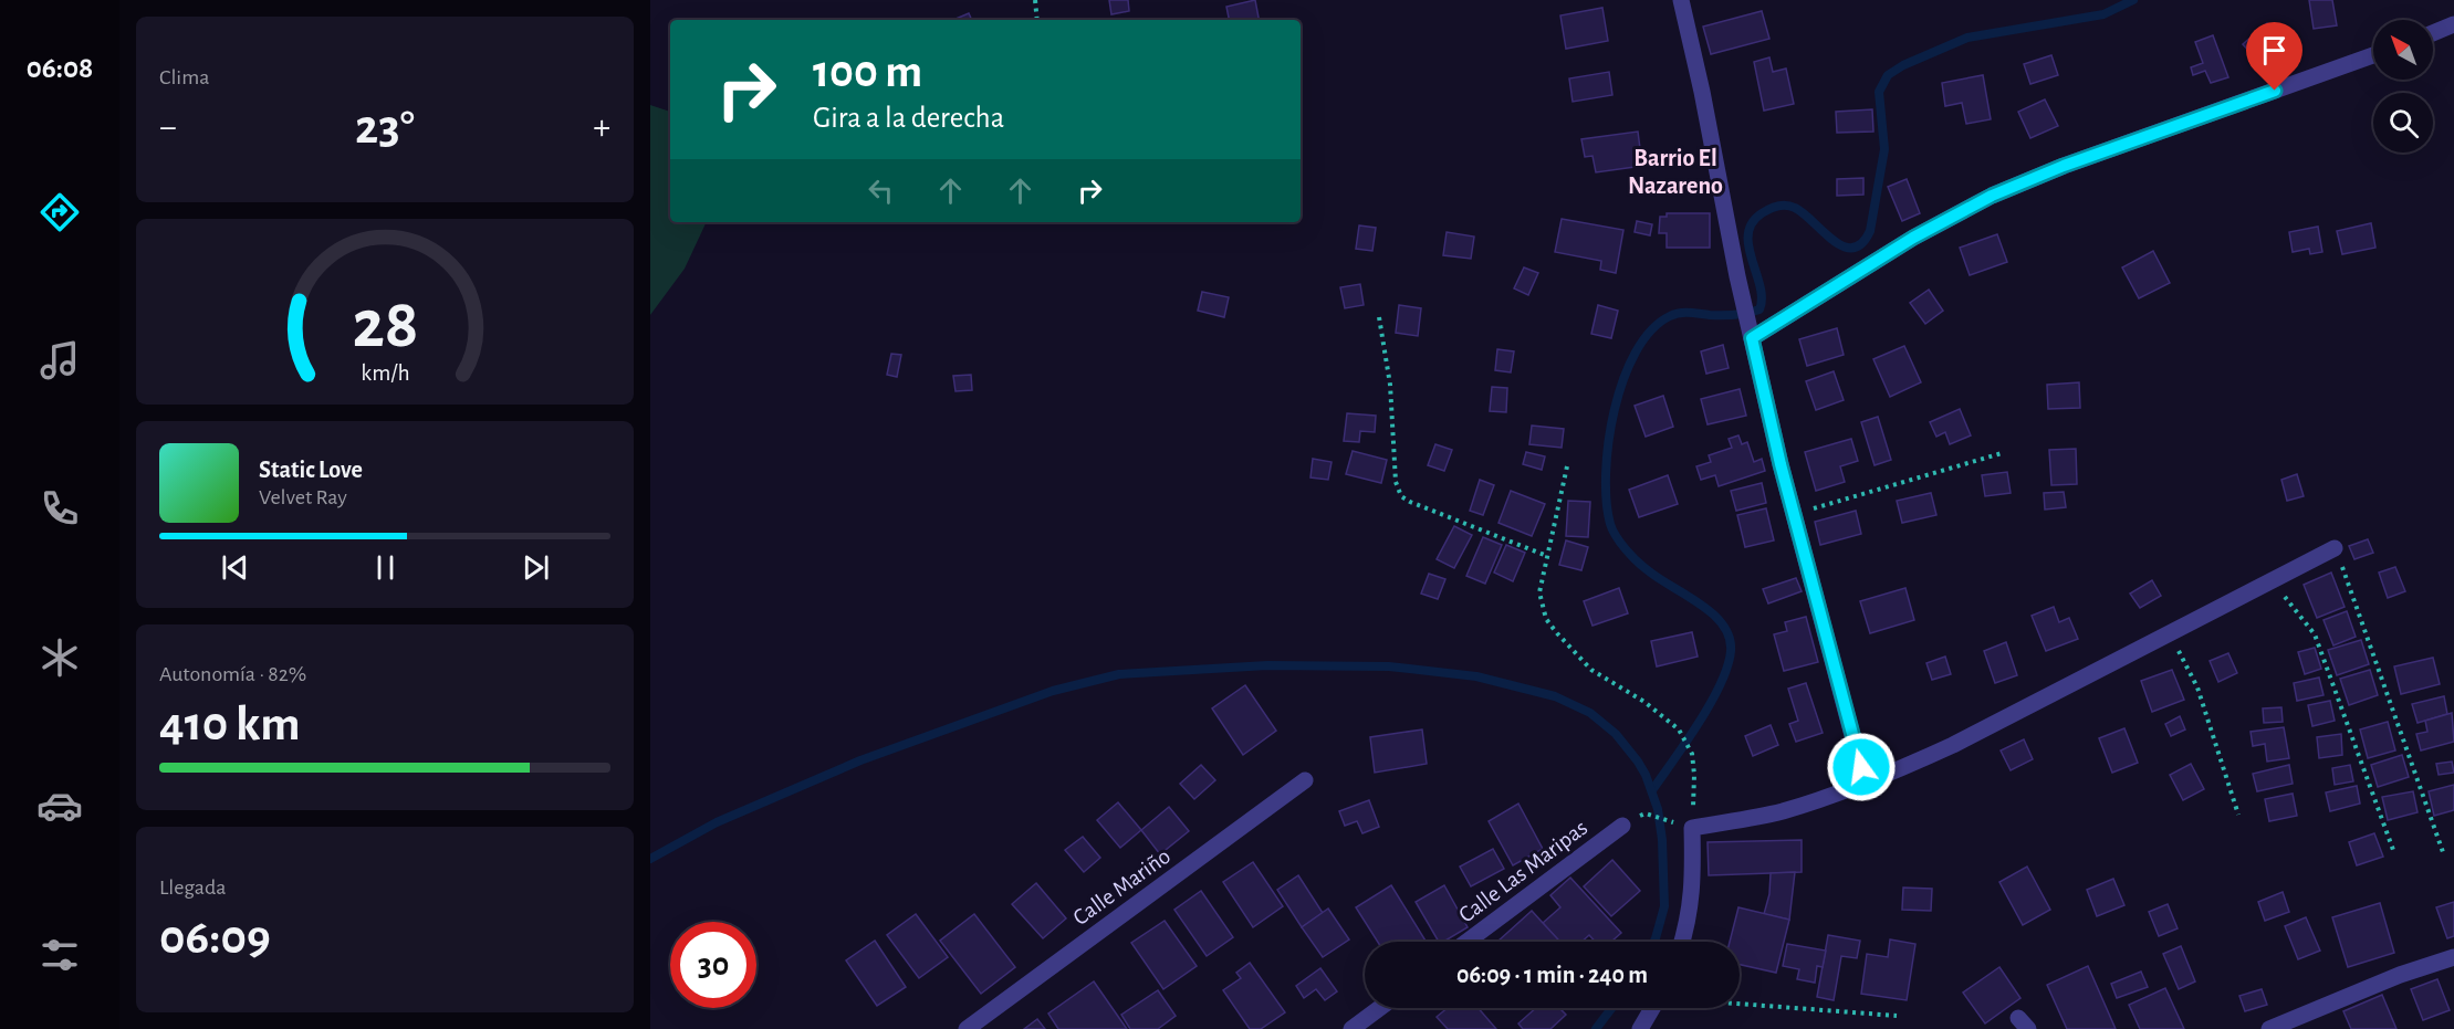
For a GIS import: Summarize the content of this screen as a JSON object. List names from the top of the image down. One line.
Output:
{"streets":{"street":["Calle Las Maripas","Calle Mariño"]},"districts":["Barrio El Nazareno"],"north":"top left","page":{"tabs":"06:08","tile":["Clima",["Autonomía · 82%","410 km"],["Llegada","06:09"]],"turn":["100 m","Gira a la derecha"],"heat":["−","23°","+"],"song":["Static Love","Velvet Ray"],"limit":"30","trip":"06:09 · 1 min · 240 m","gauge":["28","km/h"]}}
